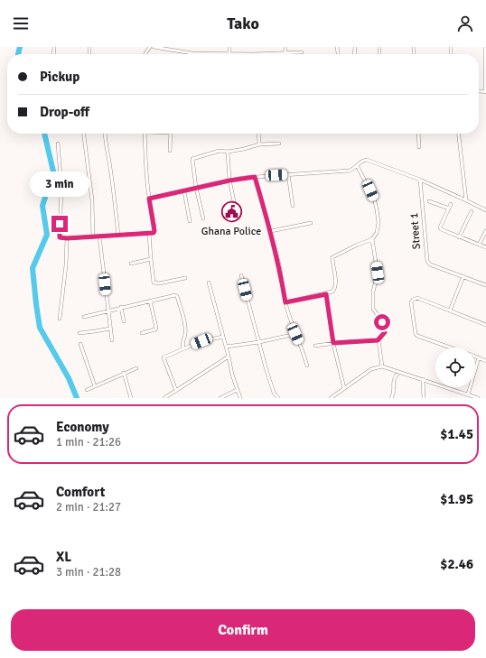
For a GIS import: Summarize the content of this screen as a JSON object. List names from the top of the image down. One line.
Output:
{"streets":{"street":["Street 1"]},"places":{"public building":["Ghana Police"]},"page":{"header":"Tako","banner":["Pickup","Drop-off"],"bubble":"3 min","list":[{"name":"Economy","note":"1 min · 21:26","value":"$1.45"},{"name":"Comfort","note":"2 min · 21:27","value":"$1.95"},{"name":"XL","note":"3 min · 21:28","value":"$2.46"}],"buttons":"Confirm"}}
